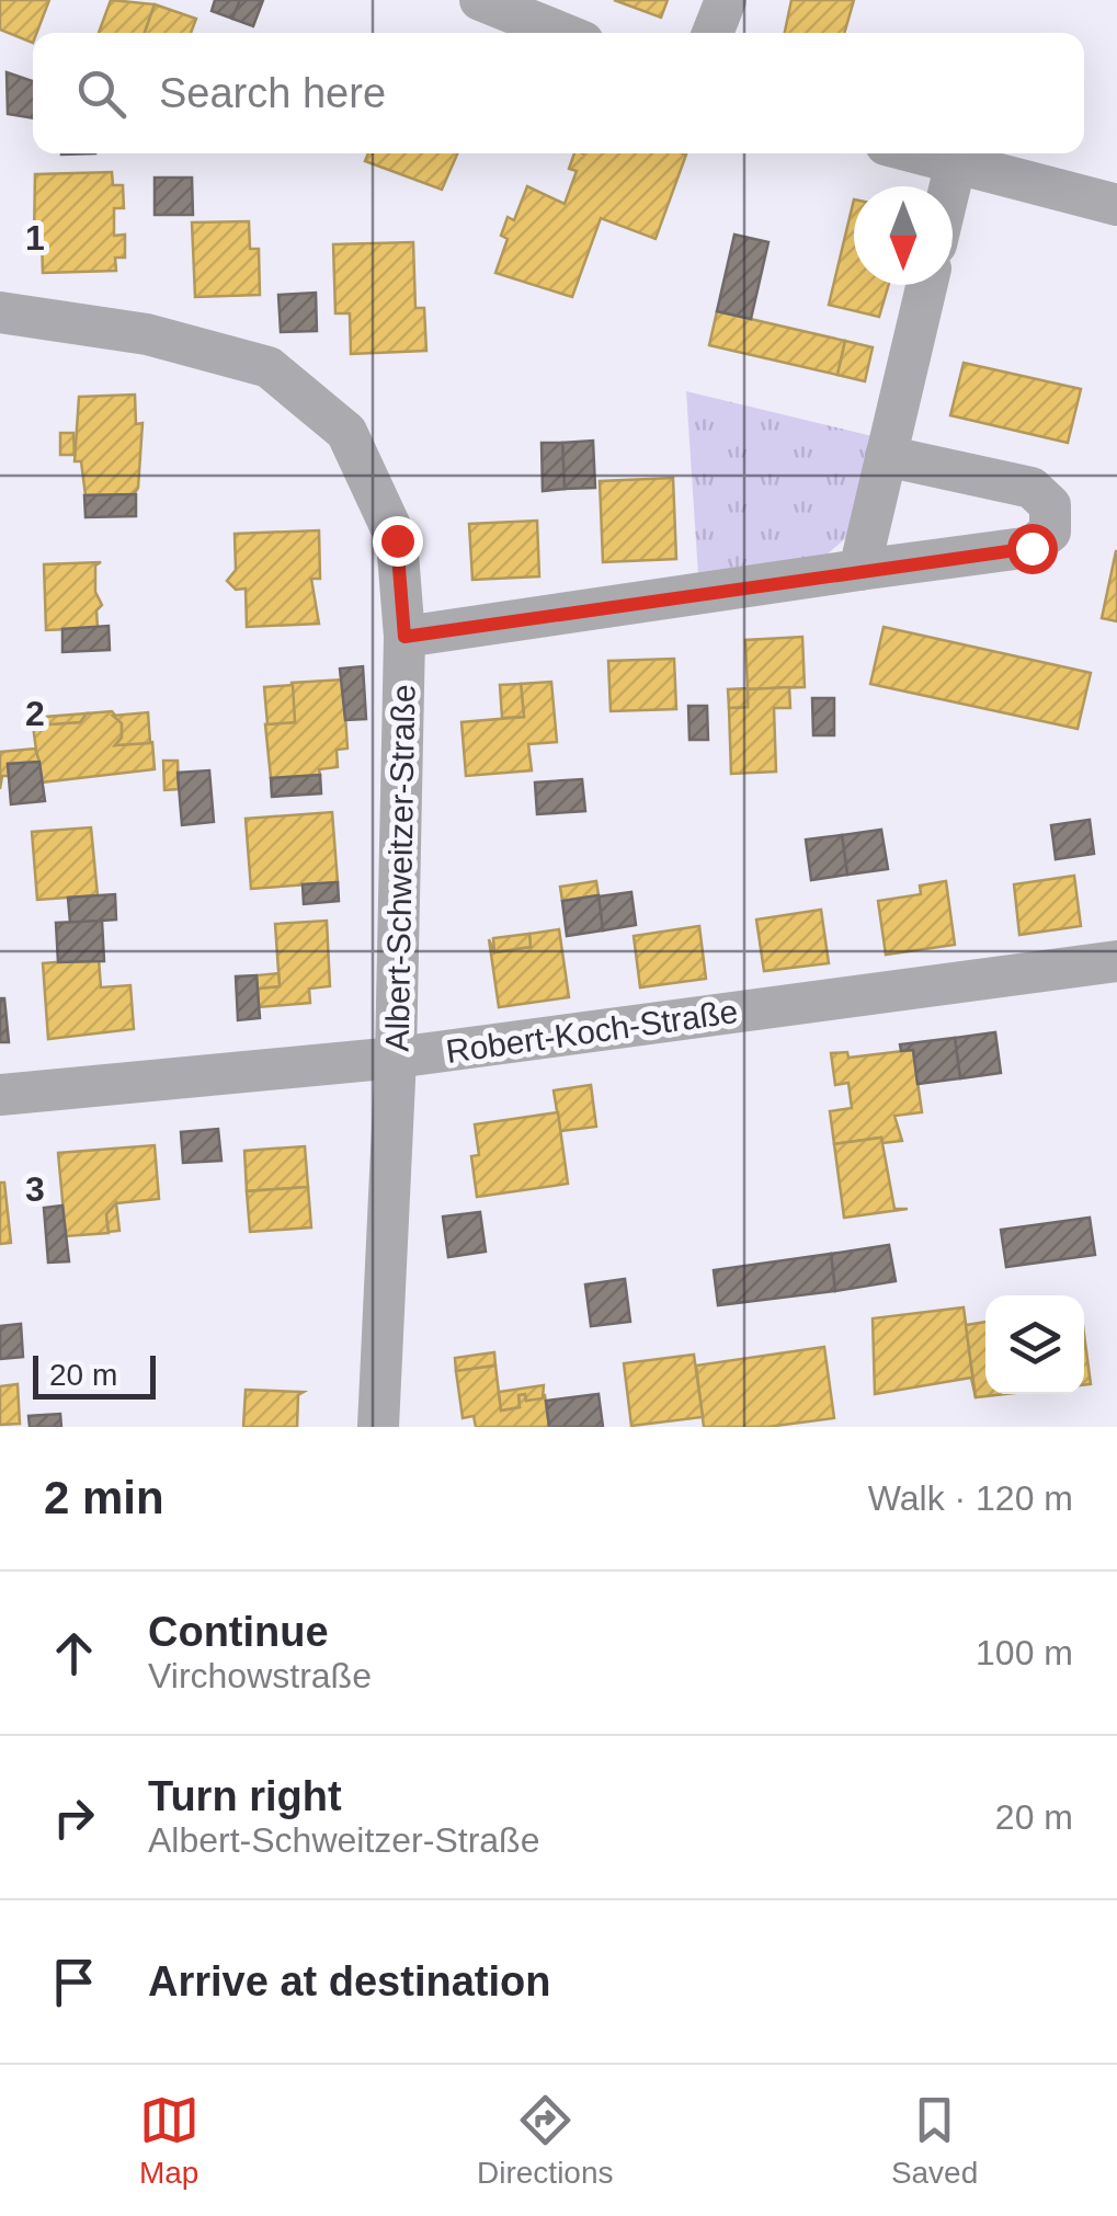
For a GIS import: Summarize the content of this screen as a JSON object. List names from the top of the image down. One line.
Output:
{"streets":{"street":["Albert-Schweitzer-Straße","Robert-Koch-Straße"]},"crossings":[["Albert-Schweitzer-Straße","Robert-Koch-Straße"]],"scale_bar":"20 m","north":"bottom","page":{"search":"Search here","scale":"20 m","heading":["2 min","Walk · 120 m"],"list":[["Continue","Virchowstraße","100 m"],["Turn right","Albert-Schweitzer-Straße","20 m"],"Arrive at destination"],"nav":["Map","Directions","Saved"]},"grid":{"rows":["1","2","3"]}}
